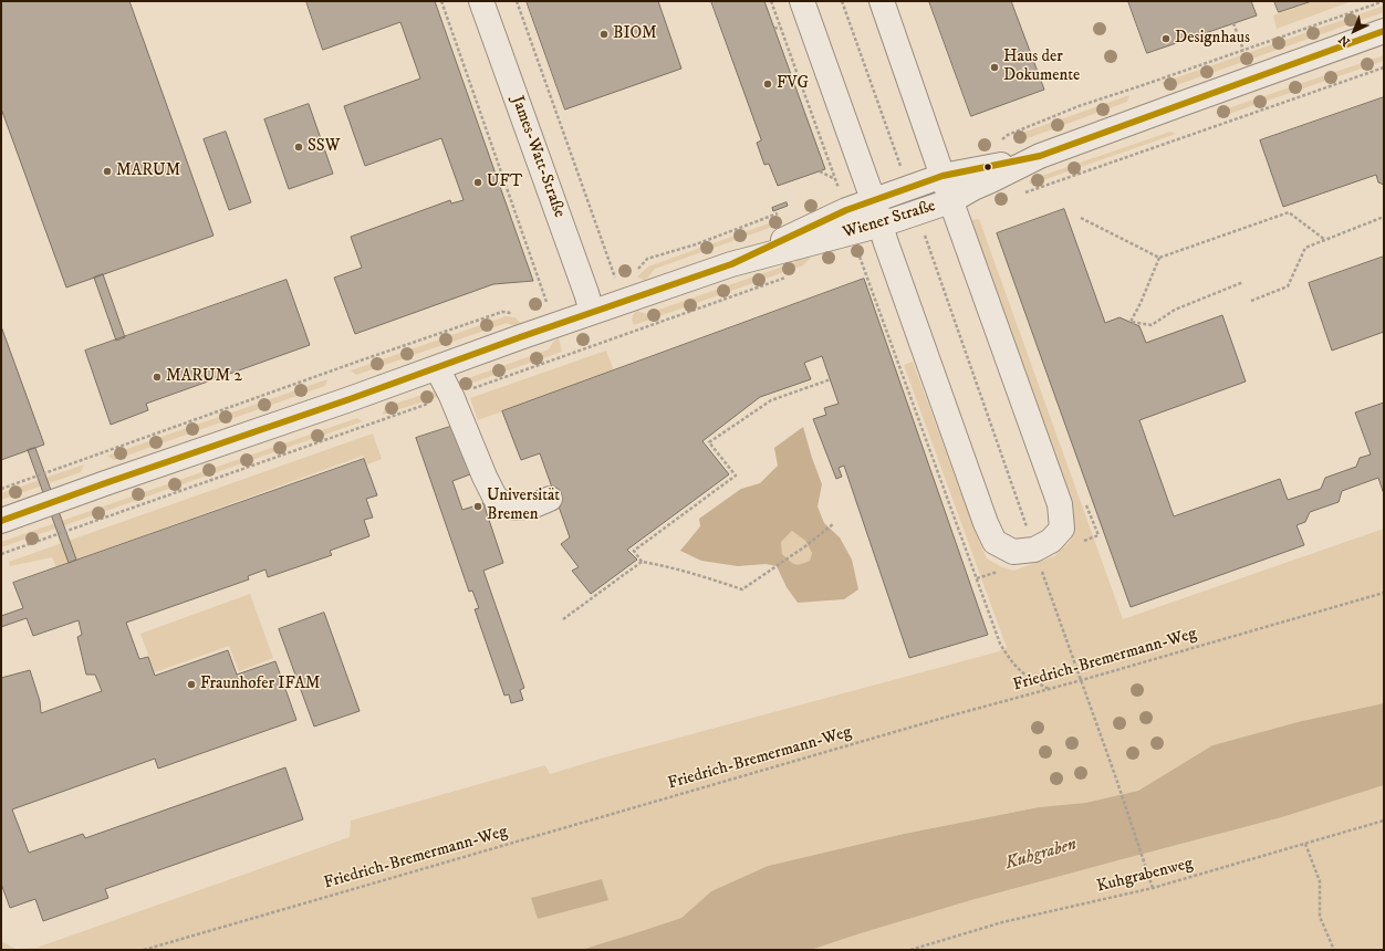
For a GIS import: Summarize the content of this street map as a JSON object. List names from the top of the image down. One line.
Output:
{"streets":{"street":["James-Watt-Straße","Wiener Straße"],"path":["Friedrich-Bremermann-Weg","Kuhgrabenweg"]},"crossings":[["James-Watt-Straße","Wiener Straße"]],"water":["Kuhgraben"],"places":["BIOM","Designhaus","Haus der Dokumente","FVG","SSW","MARUM","UFT","MARUM 2","Universität Bremen","Fraunhofer IFAM"],"north":"bottom left"}
